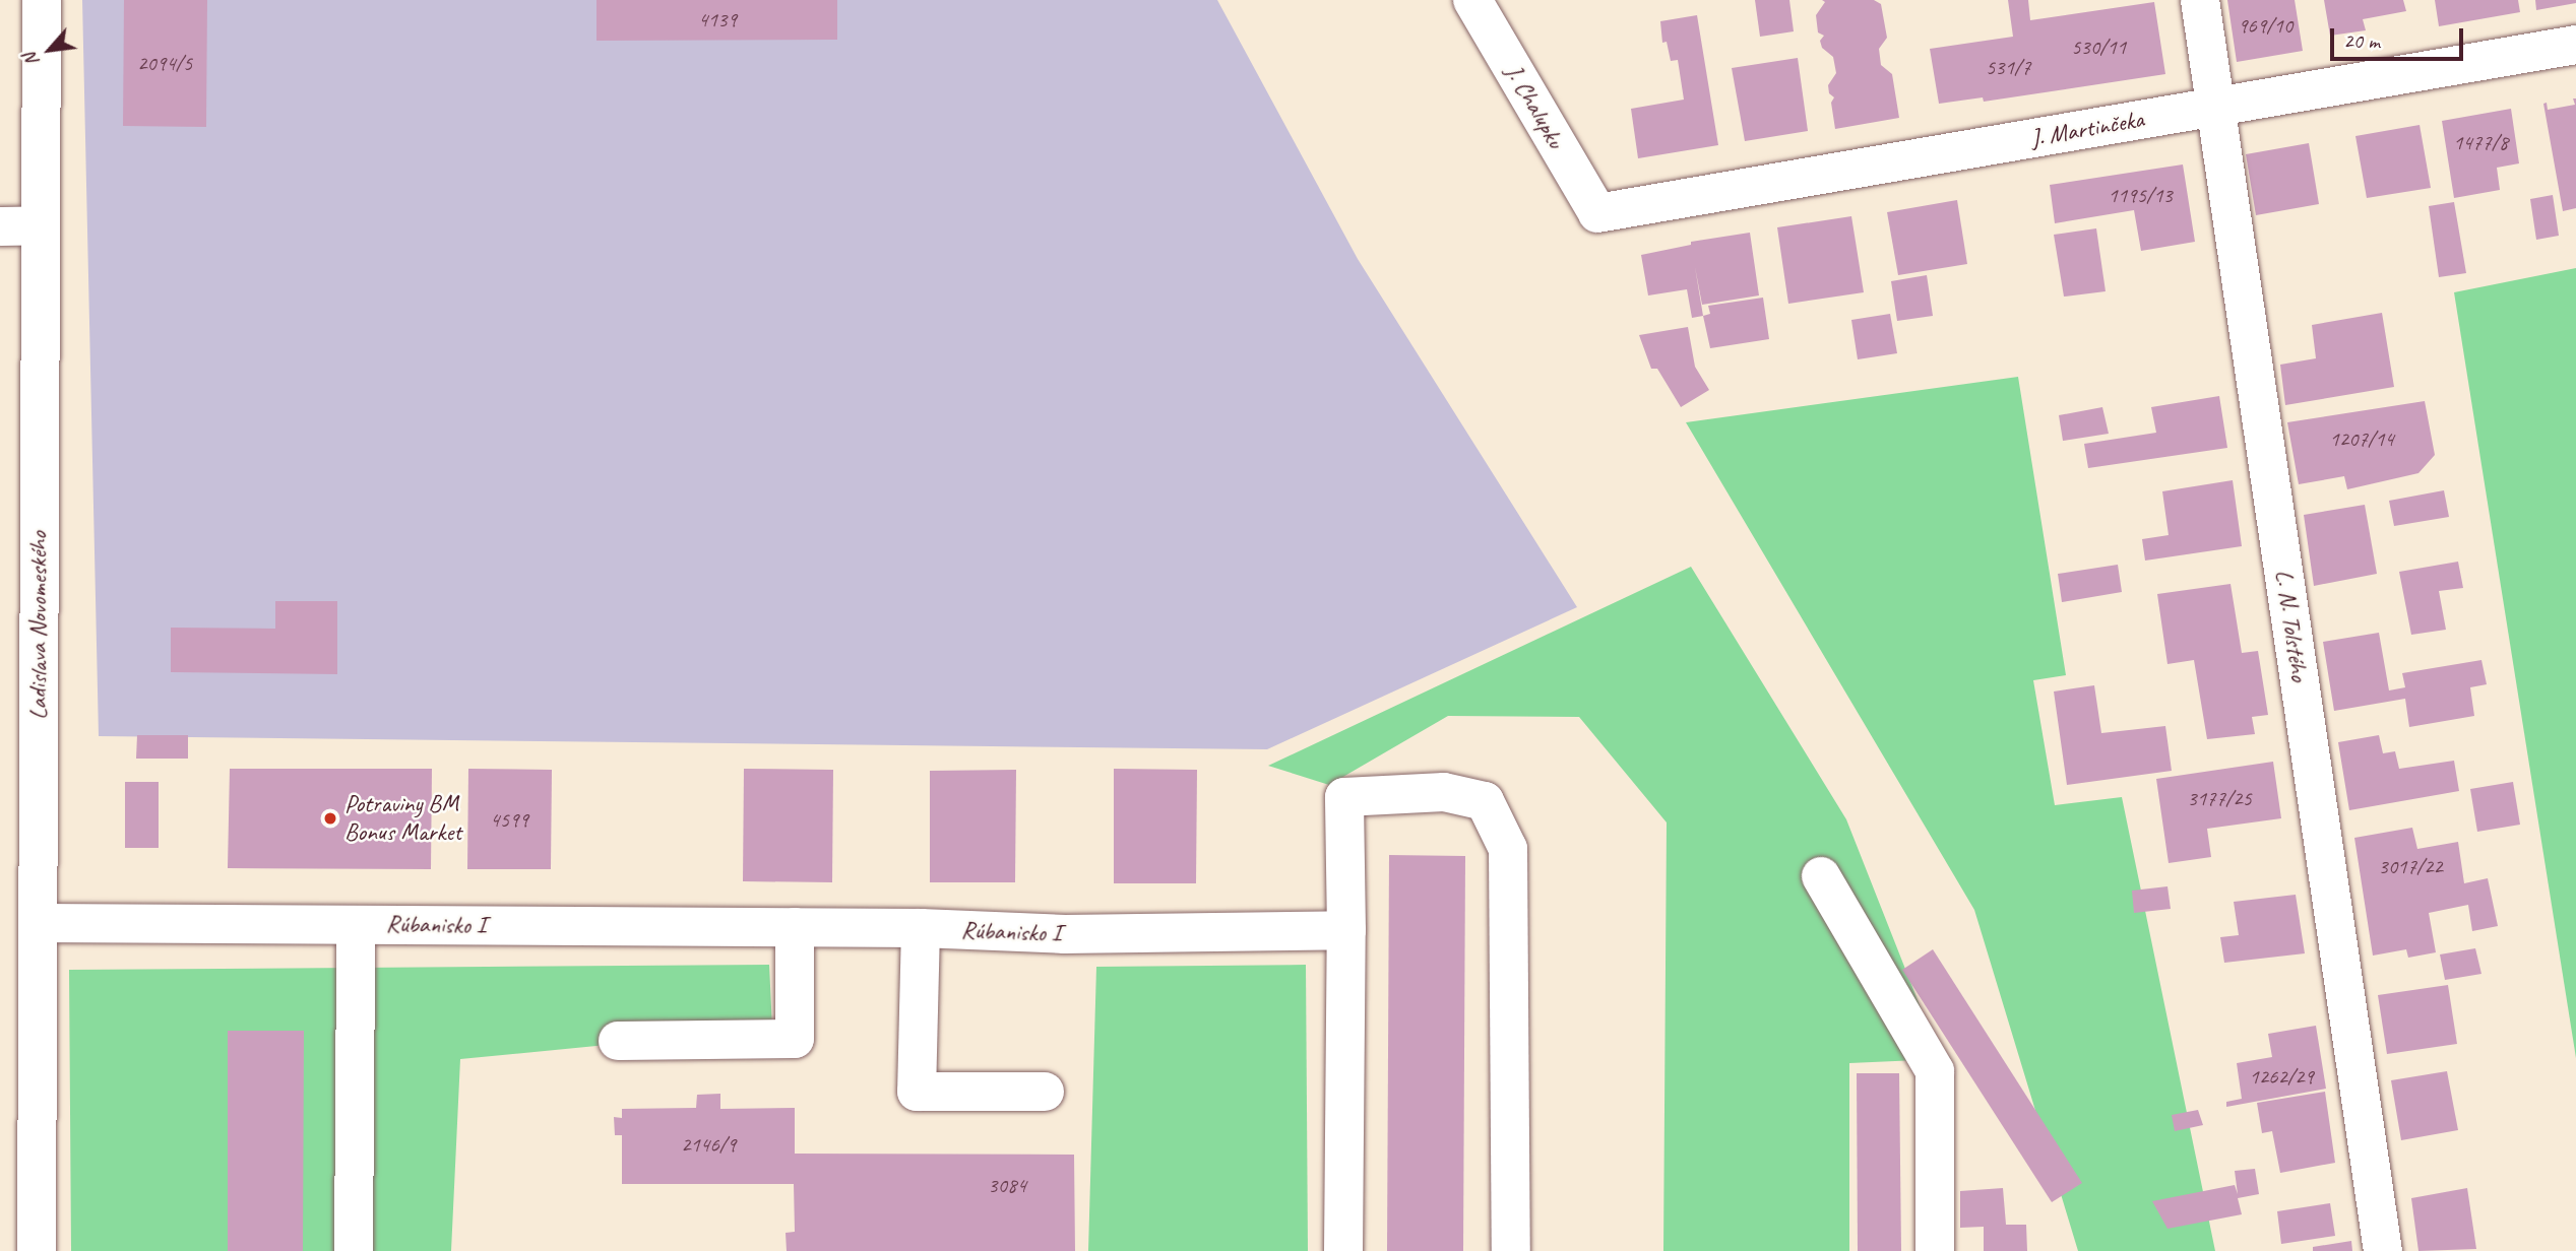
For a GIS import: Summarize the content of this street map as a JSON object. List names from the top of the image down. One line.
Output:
{"streets":{"street":["J. Chalupku","J. Martinčeka","Ladislava Novomeského","L. N. Tolstého","Rúbanisko I"]},"crossings":[["J. Chalupku","J. Martinčeka"],["J. Martinčeka","L. N. Tolstého"],["Ladislava Novomeského","Rúbanisko I"]],"places":["Potraviny BM Bonus Market"],"house_numbers":["4139","969/10","530/11","2094/5","531/7","1477/8","1195/13","1207/14","3177/25","4599","3017/22","1262/29","2146/9","3084"],"scale_bar":"20 m","north":"bottom left"}
